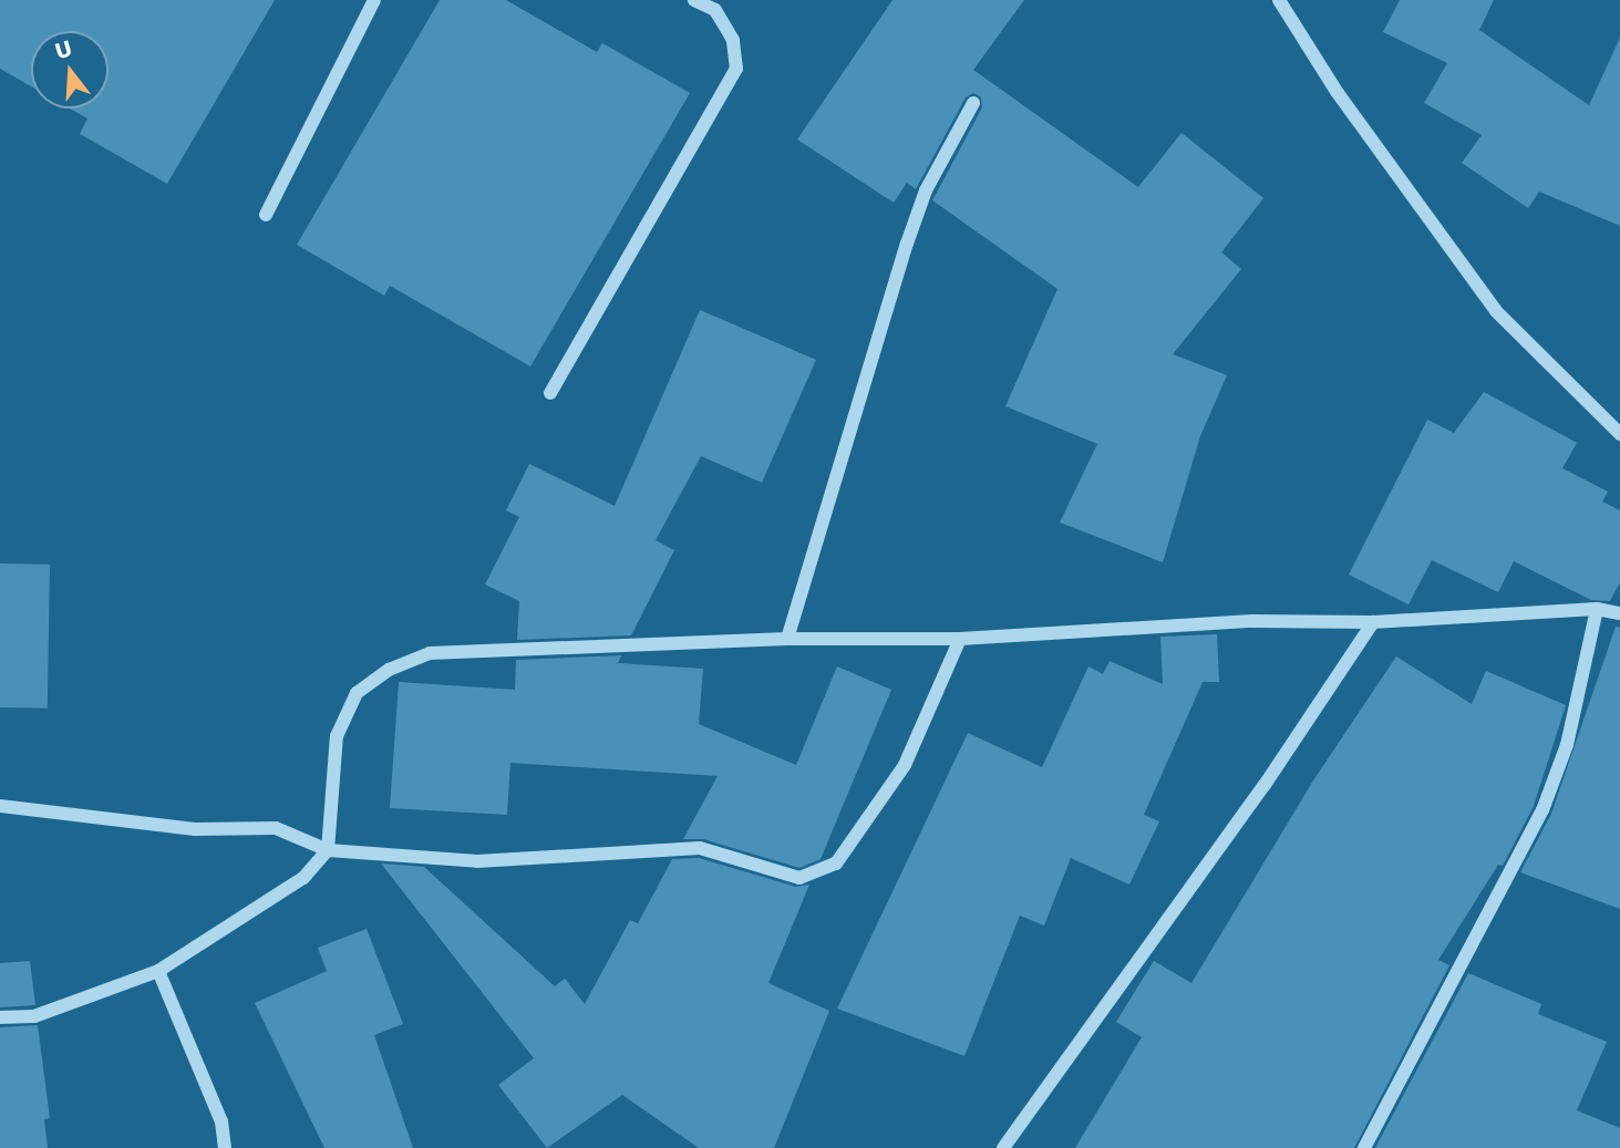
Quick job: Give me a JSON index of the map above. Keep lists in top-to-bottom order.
{
  "north": "top"
}
